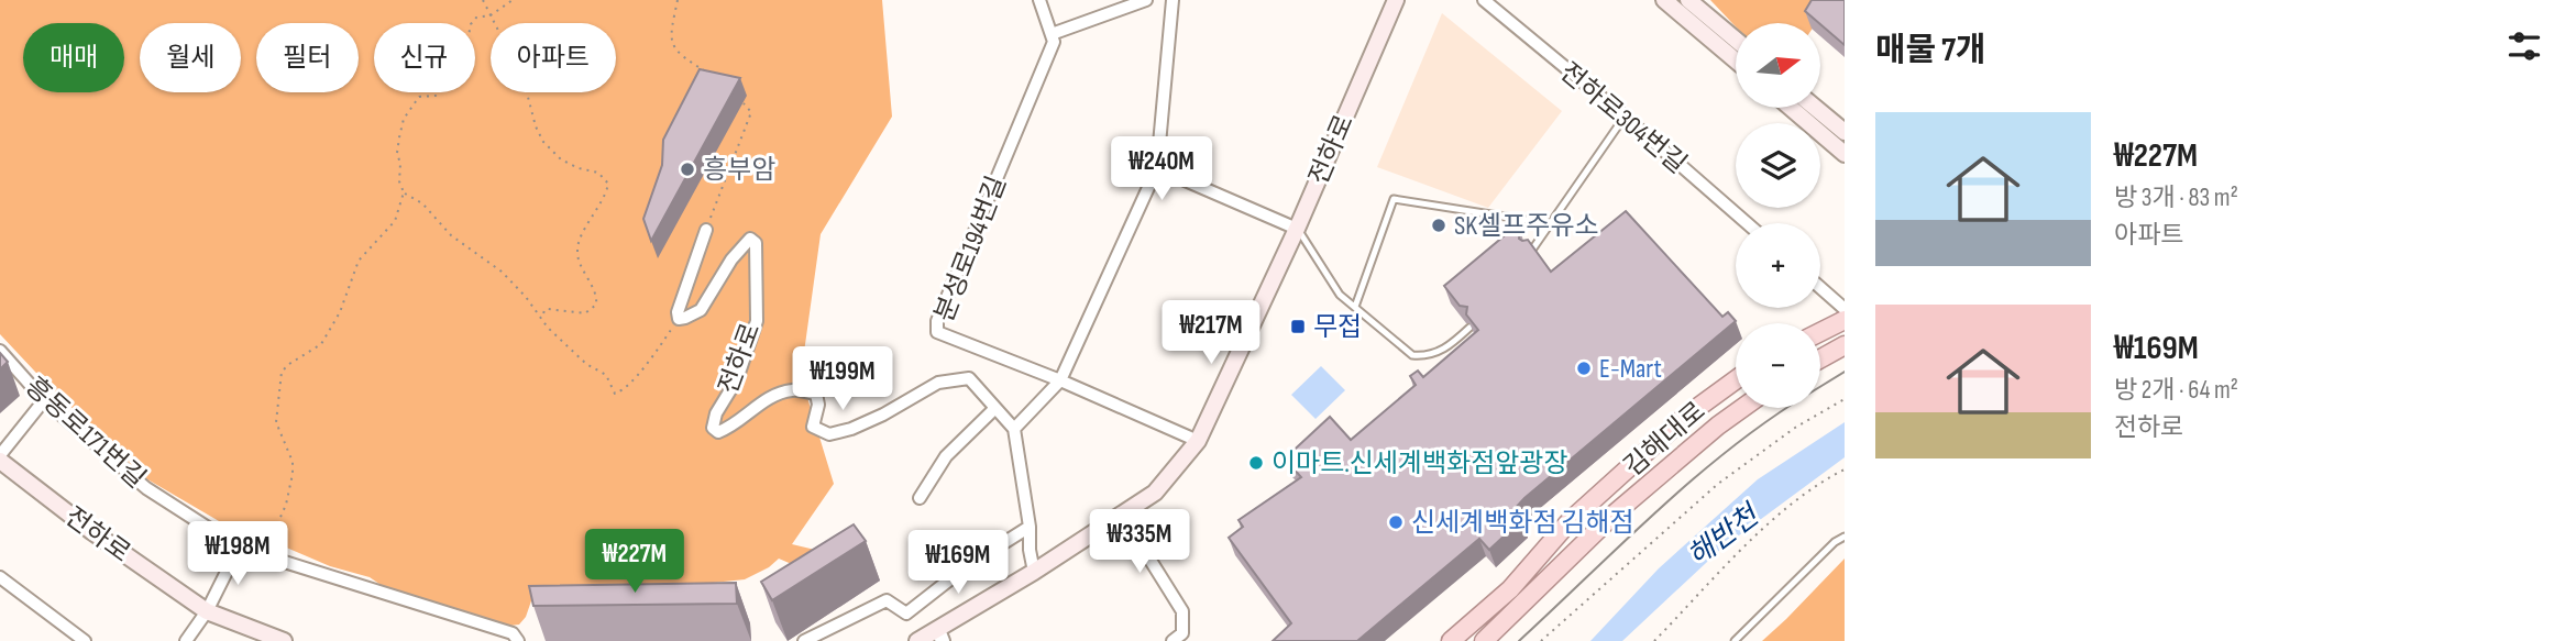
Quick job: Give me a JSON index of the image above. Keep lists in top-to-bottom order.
{
  "streets": {
    "main road": ["전하로", "김해대로"],
    "street": ["전하로304번길", "분성로194번길", "흥동로171번길"]
  },
  "crossings": [
    ["전하로", "분성로194번길"]
  ],
  "water": ["해반천"],
  "places": {
    "other": [
      "흥부암",
      "SK셀프주유소",
      "E-Mart",
      "이마트.신세계백화점앞광장",
      "신세계백화점 김해점"
    ],
    "transit": ["무접"]
  },
  "north": "right",
  "page": {
    "heading": "매물 7개",
    "map_buttons": ["+", "−"],
    "chip": [
      "매매",
      "월세",
      "필터",
      "신규",
      "아파트"
    ],
    "list": [
      {
        "name": "₩227M",
        "note": "방 3개 · 83 m² · 아파트"
      },
      {
        "name": "₩169M",
        "note": "방 2개 · 64 m² · 전하로"
      }
    ],
    "price": [
      "₩240M",
      "₩217M",
      "₩199M",
      "₩335M",
      "₩198M",
      "₩227M",
      "₩169M"
    ]
  }
}
